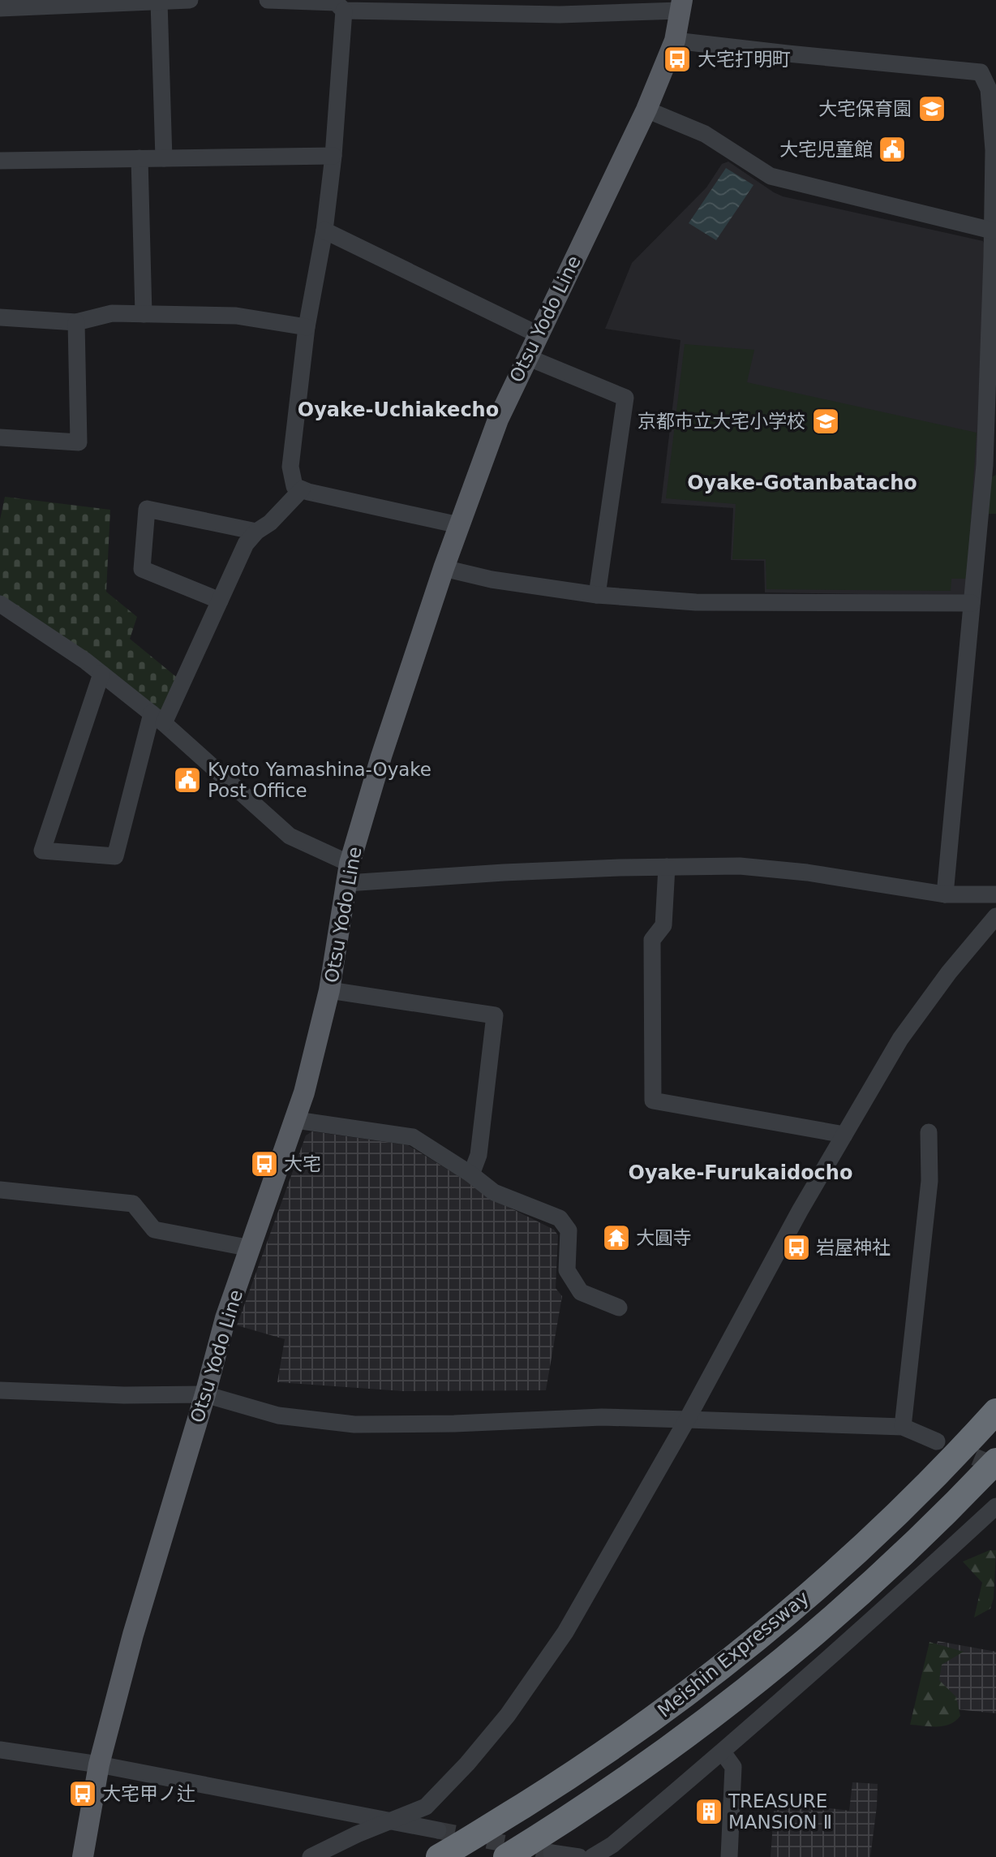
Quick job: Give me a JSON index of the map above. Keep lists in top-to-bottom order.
{
  "streets": {
    "highway": ["Meishin Expressway"],
    "main road": ["Otsu Yodo Line"]
  },
  "districts": ["Oyake-Uchiakecho", "Oyake-Gotanbatacho", "Oyake-Furukaidocho"],
  "places": {
    "bus stop": [
      "大宅打明町",
      "大宅",
      "岩屋神社",
      "大宅甲ノ辻"
    ],
    "school or university": ["大宅保育園", "京都市立大宅小学校"],
    "public building": ["大宅児童館", "Kyoto Yamashina-Oyake Post Office"],
    "temple": ["大圓寺"],
    "building": ["TREASURE MANSION Ⅱ"]
  }
}
